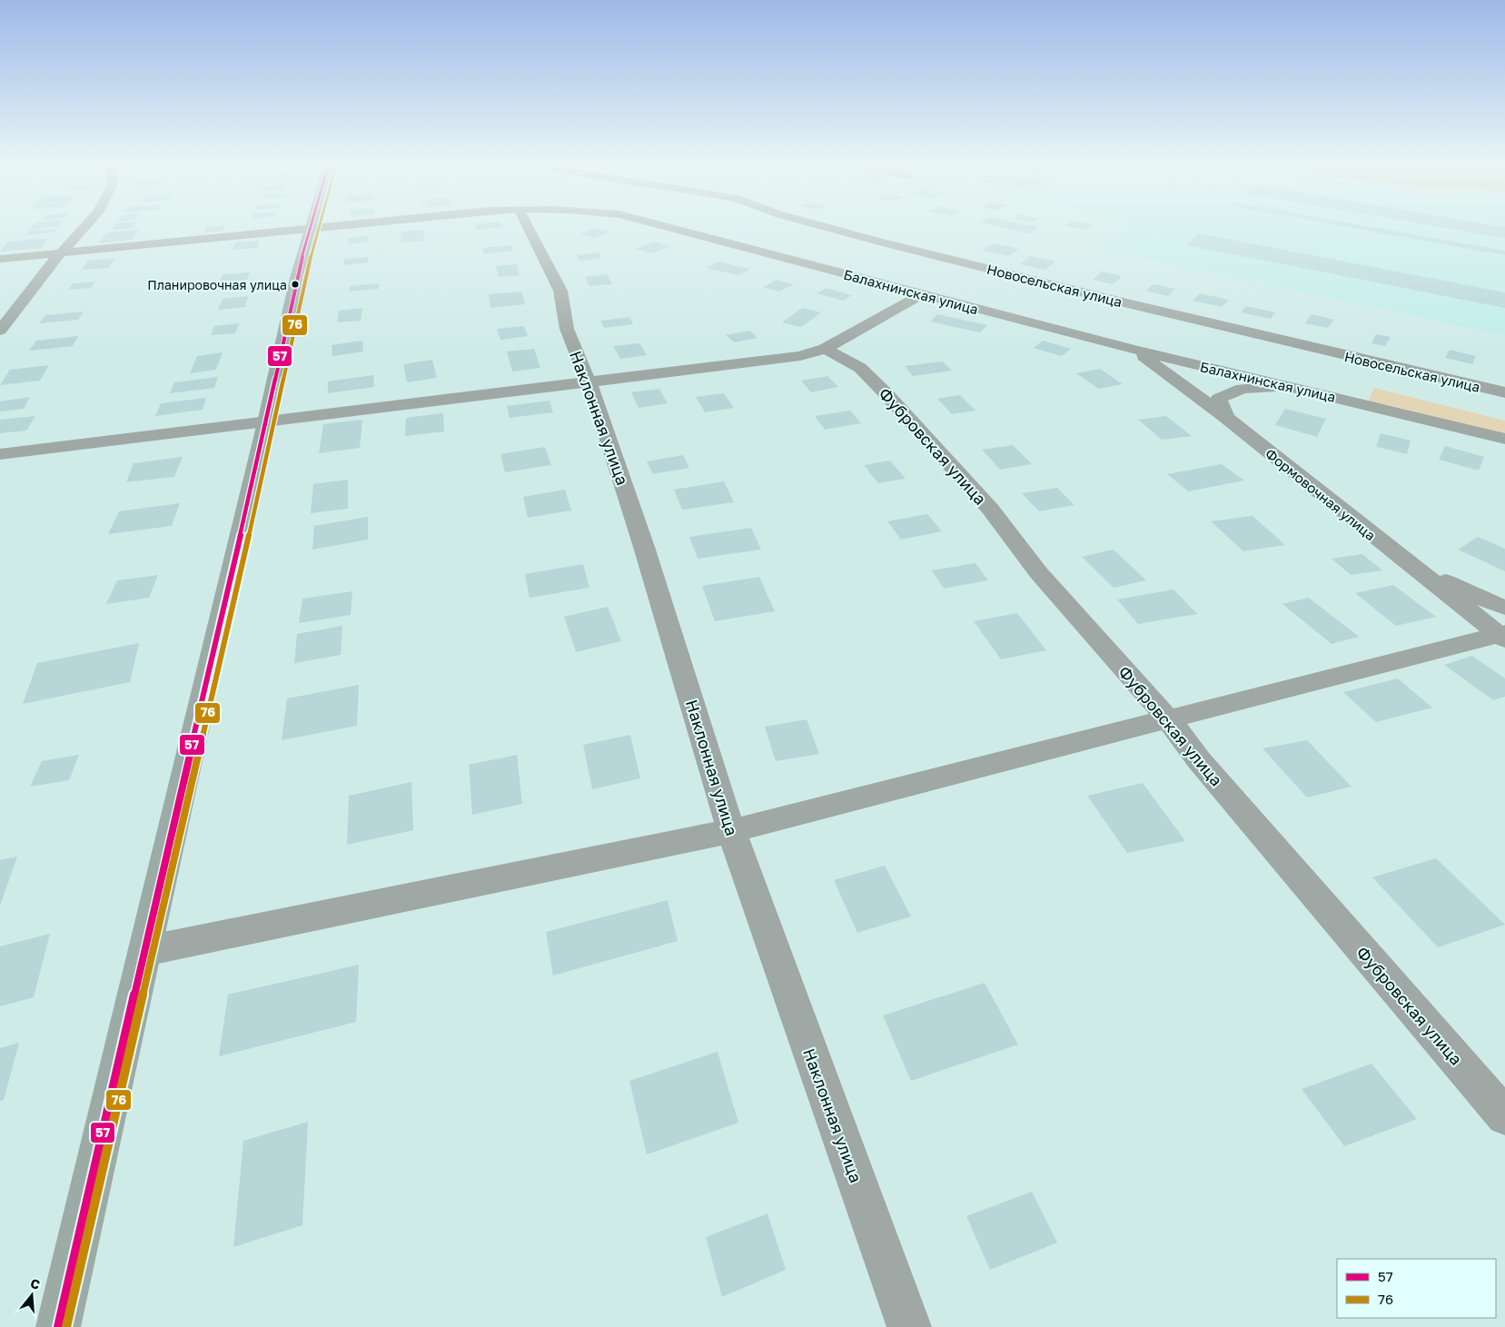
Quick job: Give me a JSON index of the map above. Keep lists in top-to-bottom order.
{
  "streets": {
    "street": [
      "Новосельская улица",
      "Балахнинская улица",
      "Наклонная улица",
      "Фубровская улица",
      "Формовочная улица"
    ]
  },
  "crossings": [
    ["Балахнинская улица", "Формовочная улица"]
  ],
  "places": ["Планировочная улица"],
  "lines": ["transit line 57", "transit line 76"],
  "legend": ["57", "76"],
  "north": "top"
}
